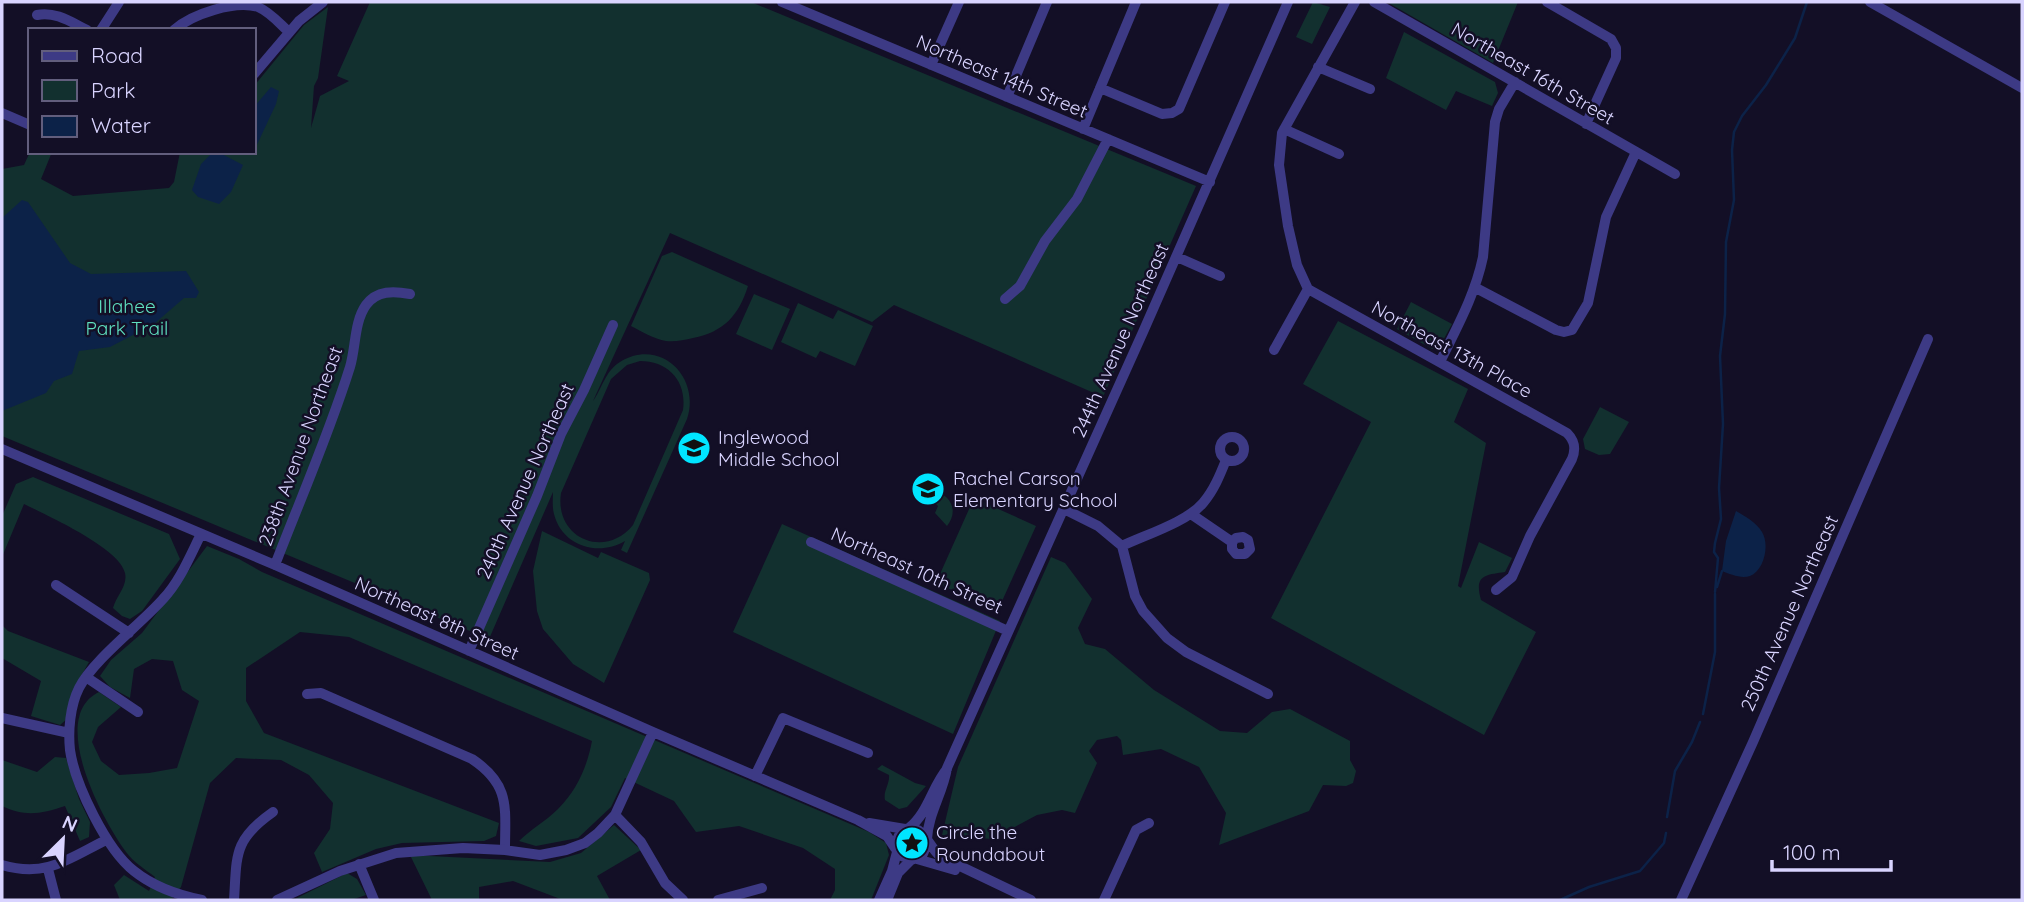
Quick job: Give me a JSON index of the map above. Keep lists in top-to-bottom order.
{
  "streets": {
    "street": [
      "Northeast 16th Street",
      "Northeast 14th Street",
      "244th Avenue Northeast",
      "Northeast 13th Place",
      "238th Avenue Northeast",
      "240th Avenue Northeast",
      "Northeast 10th Street",
      "250th Avenue Northeast",
      "Northeast 8th Street"
    ]
  },
  "crossings": [
    ["Northeast 14th Street", "244th Avenue Northeast"],
    ["244th Avenue Northeast", "Northeast 10th Street"],
    ["244th Avenue Northeast", "Northeast 8th Street"],
    ["238th Avenue Northeast", "Northeast 8th Street"],
    ["240th Avenue Northeast", "Northeast 8th Street"]
  ],
  "parks": ["Illahee Park Trail"],
  "places": {
    "school or university": ["Inglewood Middle School", "Rachel Carson Elementary School"],
    "place": ["Circle the Roundabout"]
  },
  "legend": ["Road", "Park", "Water"],
  "scale_bar": "100 m",
  "north": "top right"
}
